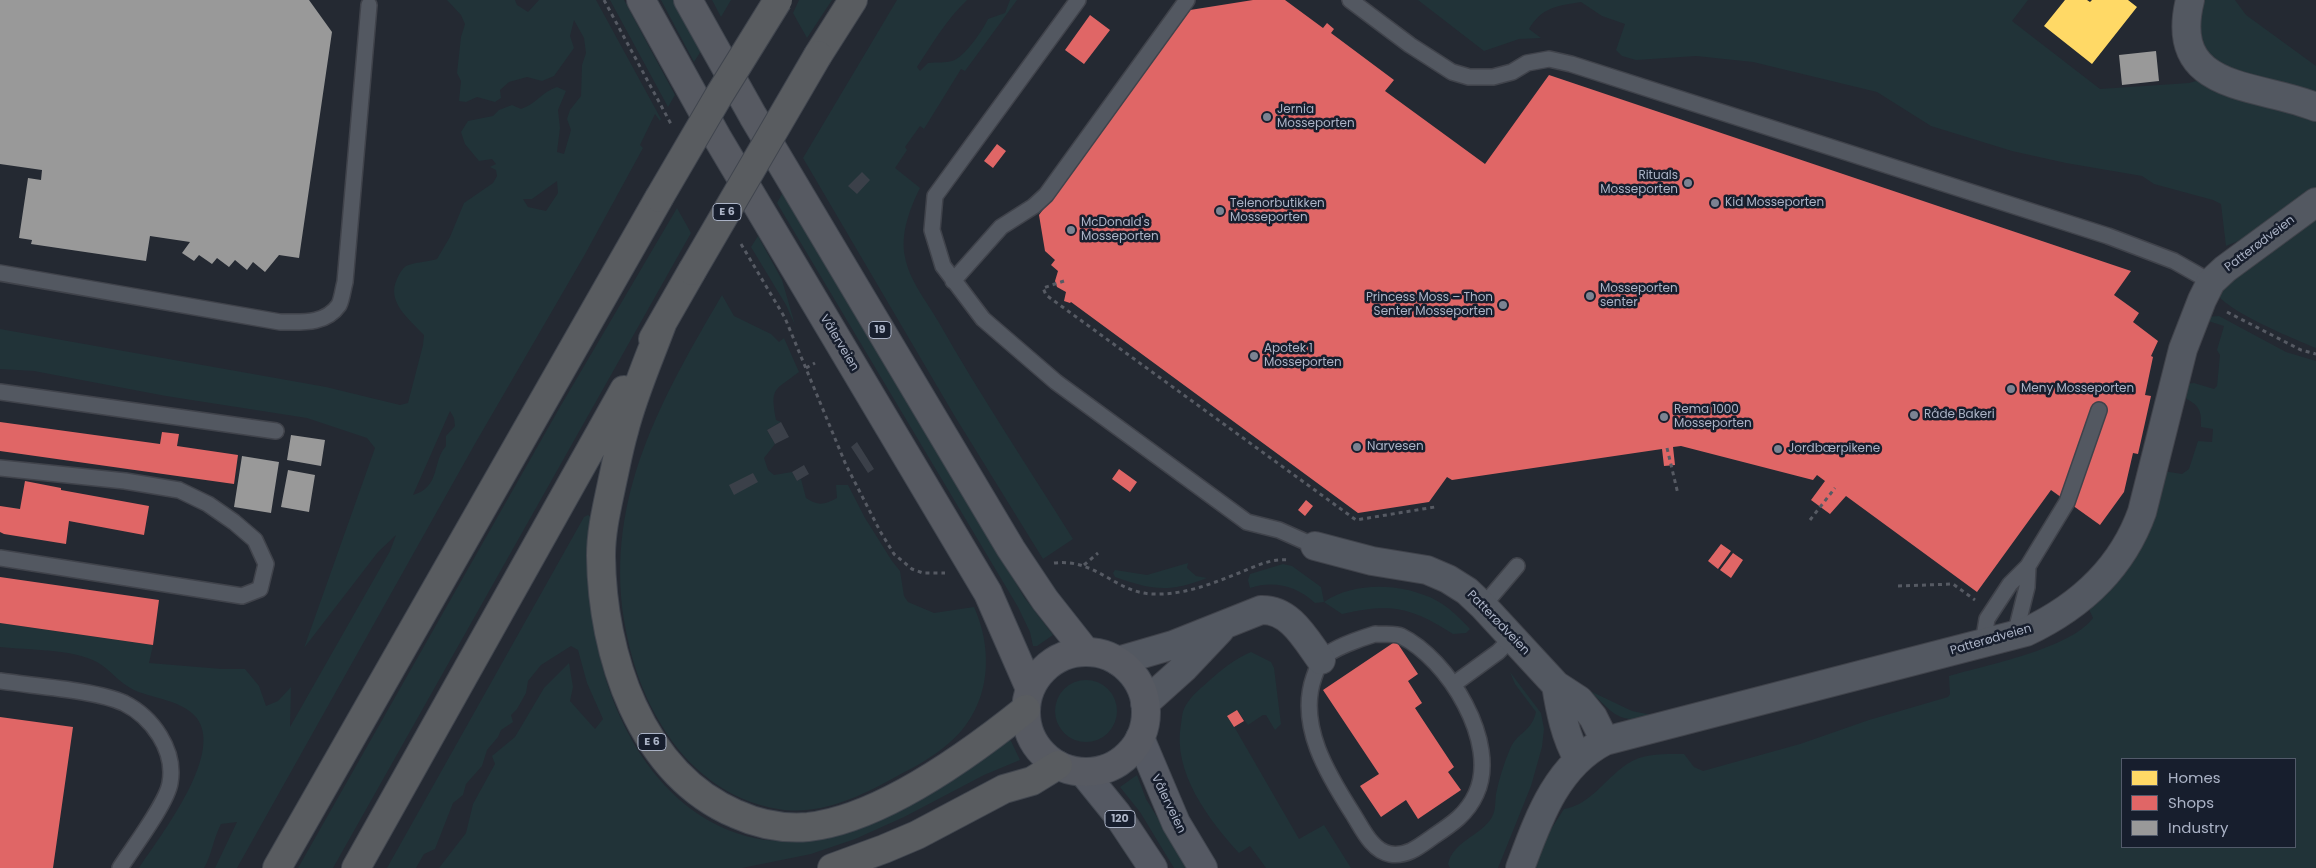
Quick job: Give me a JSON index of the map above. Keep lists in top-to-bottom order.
{
  "streets": {
    "highway": ["E 6", "19", "Vålerveien"],
    "main road": ["120"],
    "street": ["Patterødveien"]
  },
  "crossings": [
    ["E 6", "19"],
    ["E 6", "Vålerveien"],
    ["E 6", "120"],
    ["19", "Vålerveien"],
    ["19", "120"],
    ["Vålerveien", "120"]
  ],
  "places": [
    "Jernia Mosseporten",
    "Rituals Mosseporten",
    "Kid Mosseporten",
    "Telenorbutikken Mosseporten",
    "McDonald's Mosseporten",
    "Mosseporten senter",
    "Princess Moss – Thon Senter Mosseporten",
    "Apotek 1 Mosseporten",
    "Meny Mosseporten",
    "Råde Bakeri",
    "Rema 1000 Mosseporten",
    "Narvesen",
    "Jordbærpikene"
  ],
  "legend": ["Homes", "Shops", "Industry"]
}
